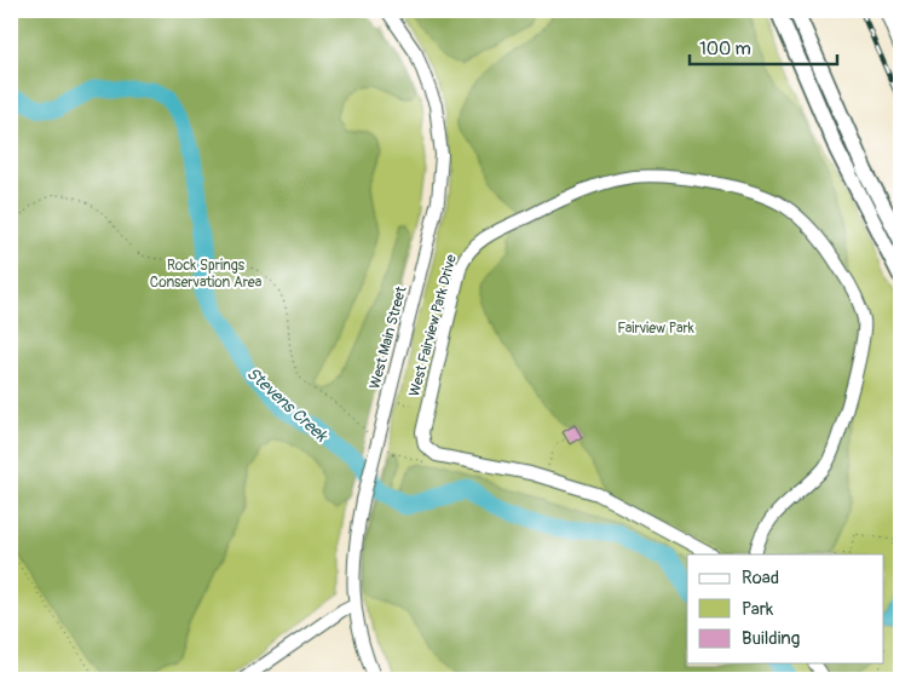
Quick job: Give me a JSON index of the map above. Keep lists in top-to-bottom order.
{
  "streets": {
    "street": ["West Fairview Park Drive", "West Main Street"]
  },
  "water": ["Stevens Creek"],
  "parks": ["Rock Springs Conservation Area", "Fairview Park"],
  "legend": ["Road", "Park", "Building"],
  "scale_bar": "100 m"
}
